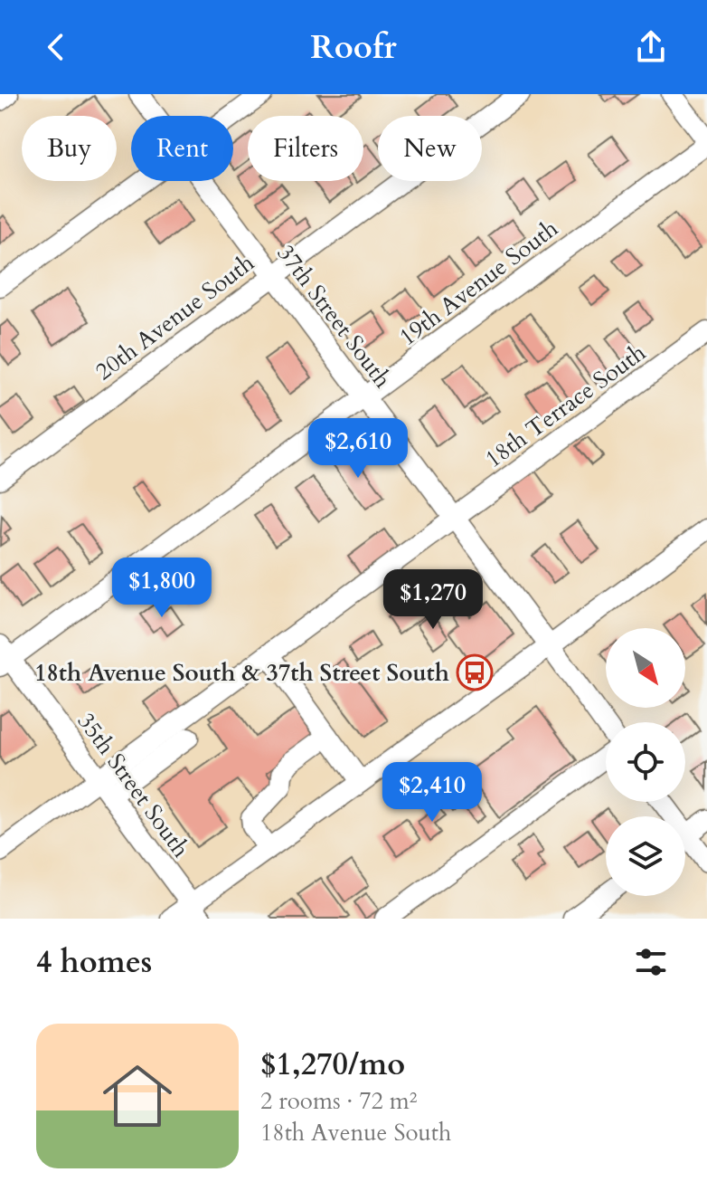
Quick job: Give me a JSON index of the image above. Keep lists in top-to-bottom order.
{
  "streets": {
    "street": [
      "19th Avenue South",
      "37th Street South",
      "20th Avenue South",
      "18th Terrace South",
      "35th Street South"
    ]
  },
  "crossings": [
    ["19th Avenue South", "37th Street South"],
    ["19th Avenue South", "35th Street South"],
    ["37th Street South", "20th Avenue South"],
    ["37th Street South", "18th Terrace South"],
    ["18th Terrace South", "35th Street South"]
  ],
  "places": {
    "bus stop": ["18th Avenue South & 37th Street South"]
  },
  "north": "bottom right",
  "page": {
    "header": "Roofr",
    "chip": [
      "Buy",
      "Rent",
      "Filters",
      "New"
    ],
    "price": [
      "$2,610",
      "$1,800",
      "$1,270",
      "$2,410"
    ],
    "heading": "4 homes",
    "list": [
      {
        "name": "$1,270/mo",
        "note": "2 rooms · 72 m² · 18th Avenue South"
      }
    ]
  }
}
